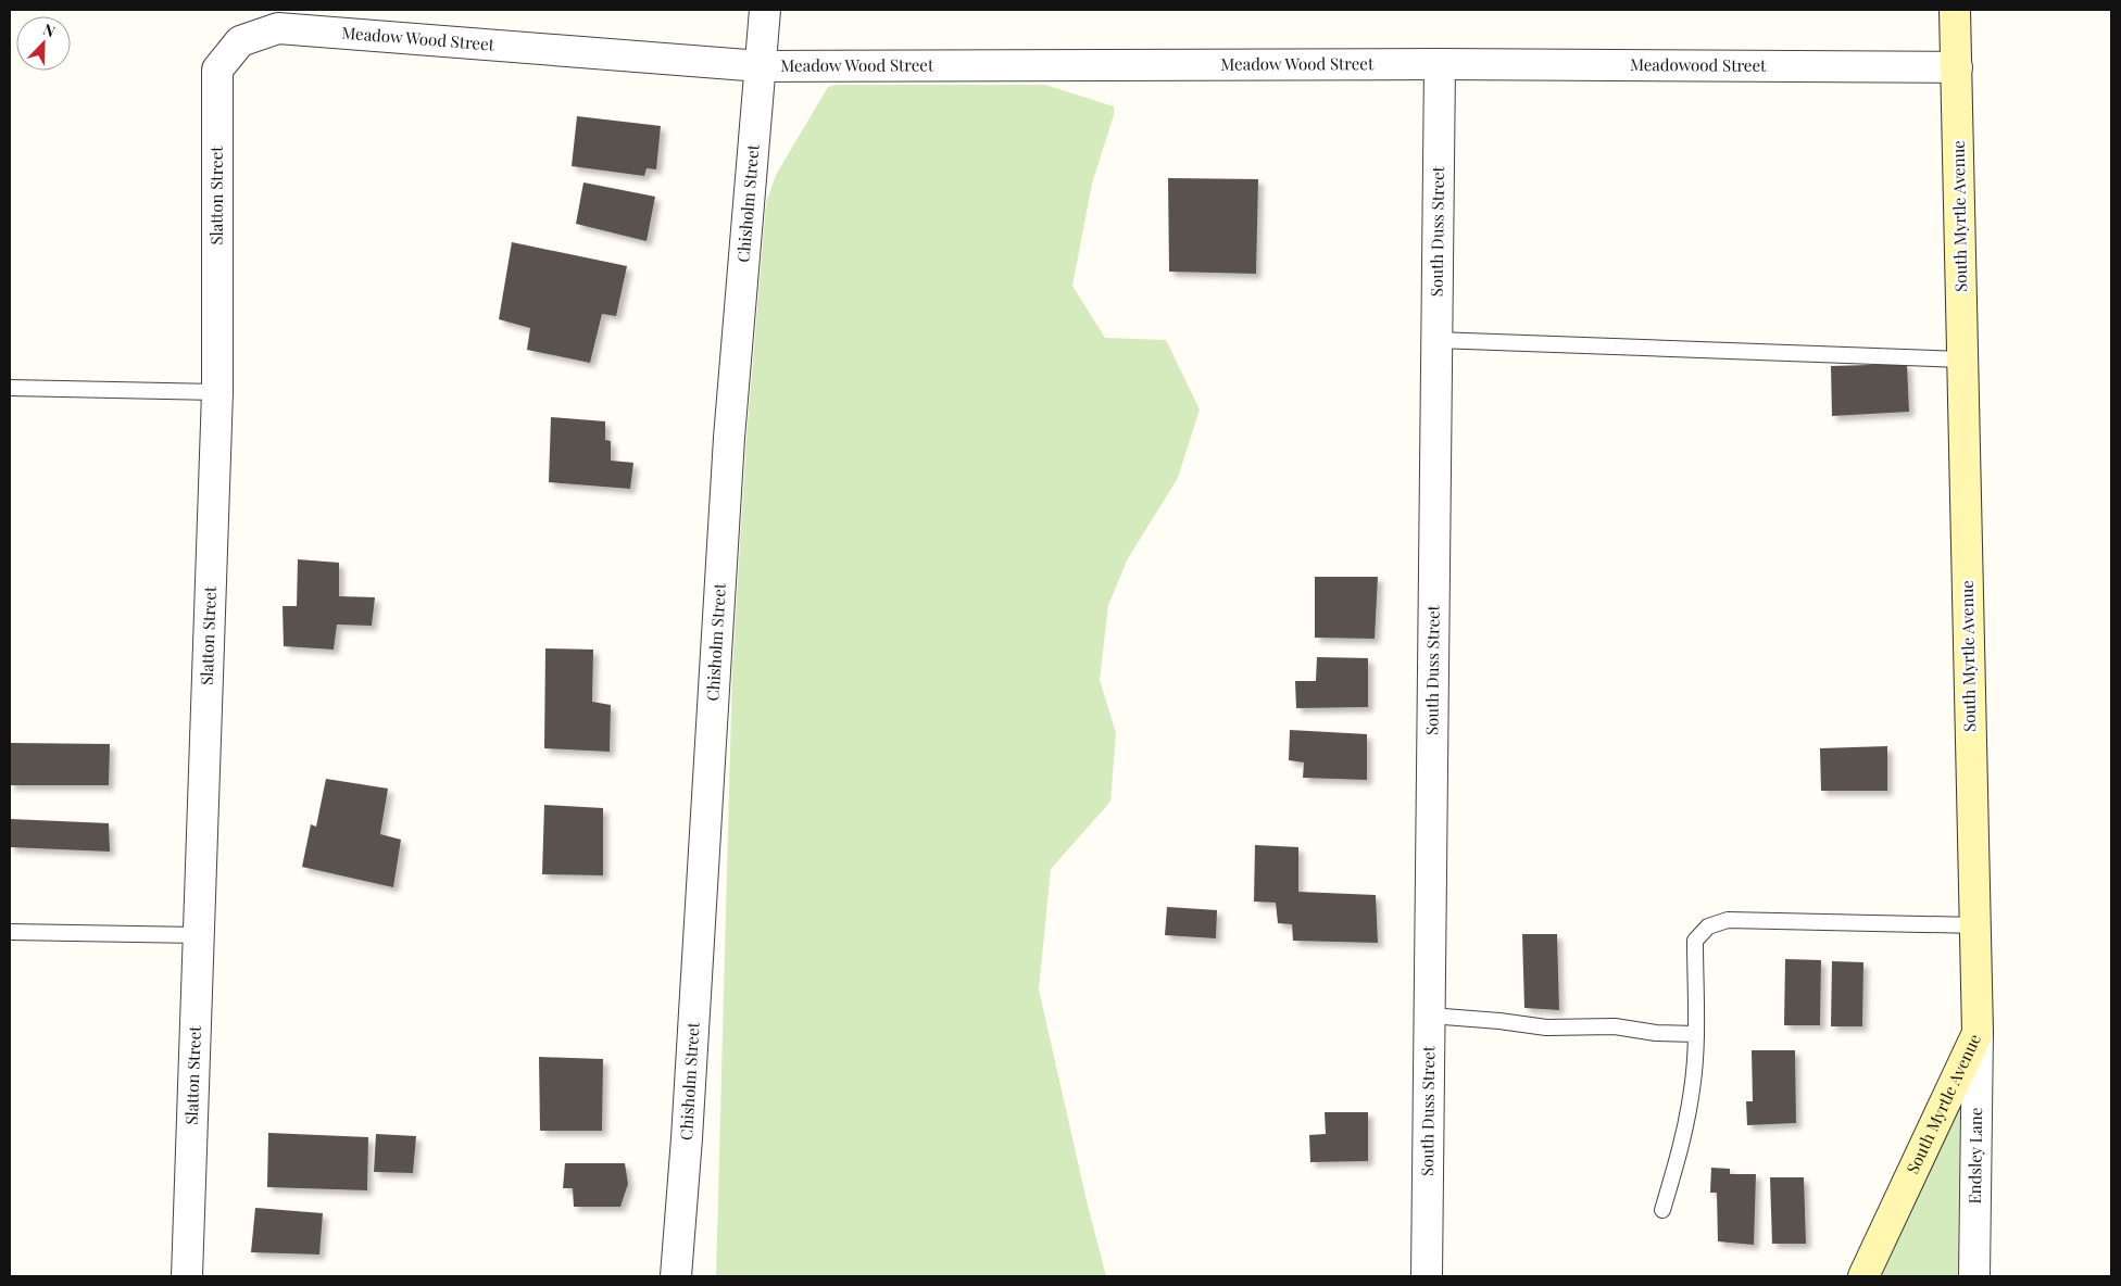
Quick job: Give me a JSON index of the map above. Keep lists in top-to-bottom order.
{
  "streets": {
    "street": [
      "Meadow Wood Street",
      "Meadowood Street",
      "Slatton Street",
      "Chisholm Street",
      "South Myrtle Avenue",
      "South Duss Street",
      "Endsley Lane"
    ]
  },
  "crossings": [
    ["Meadow Wood Street", "Meadowood Street"],
    ["Meadow Wood Street", "Slatton Street"],
    ["Meadow Wood Street", "Chisholm Street"],
    ["Meadow Wood Street", "South Duss Street"],
    ["Meadowood Street", "South Myrtle Avenue"],
    ["Meadowood Street", "South Duss Street"],
    ["South Myrtle Avenue", "Endsley Lane"]
  ],
  "north": "top right"
}
